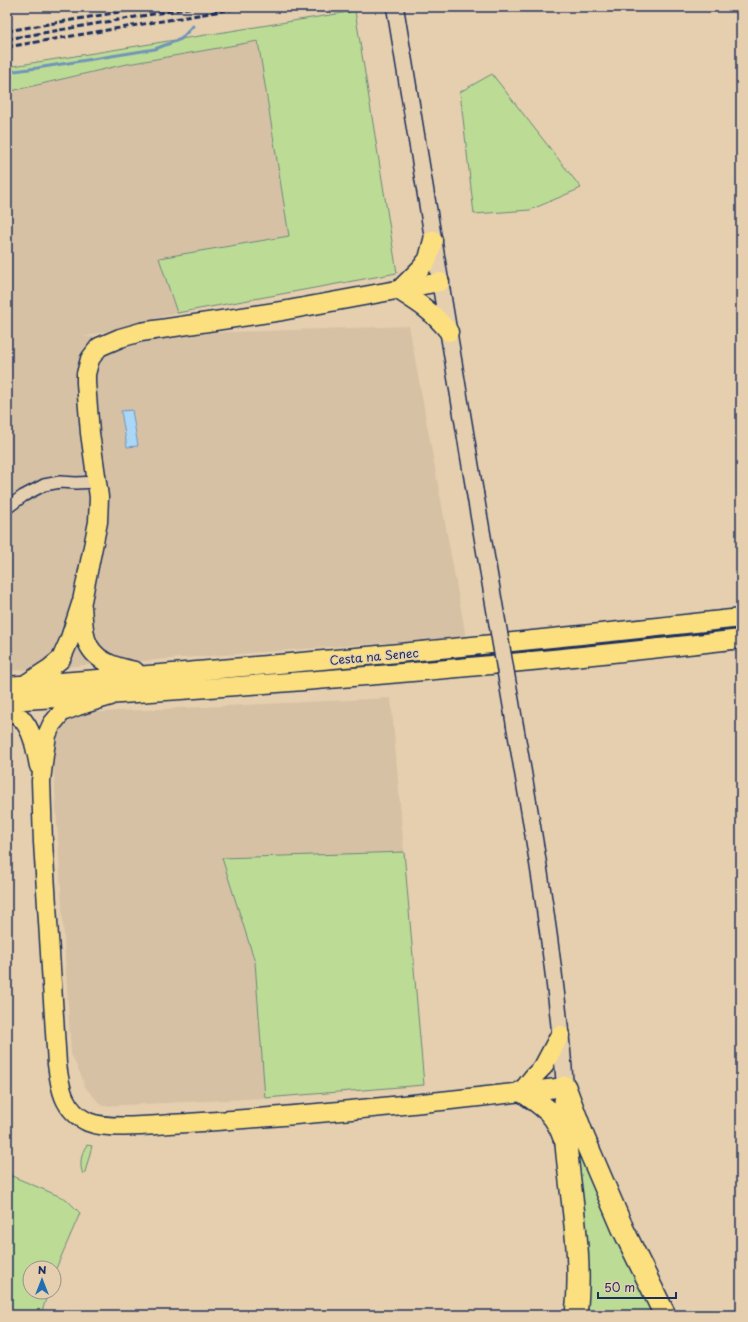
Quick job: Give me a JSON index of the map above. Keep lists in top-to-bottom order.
{
  "streets": {
    "main road": ["Cesta na Senec"]
  },
  "scale_bar": "50 m",
  "north": "top"
}
